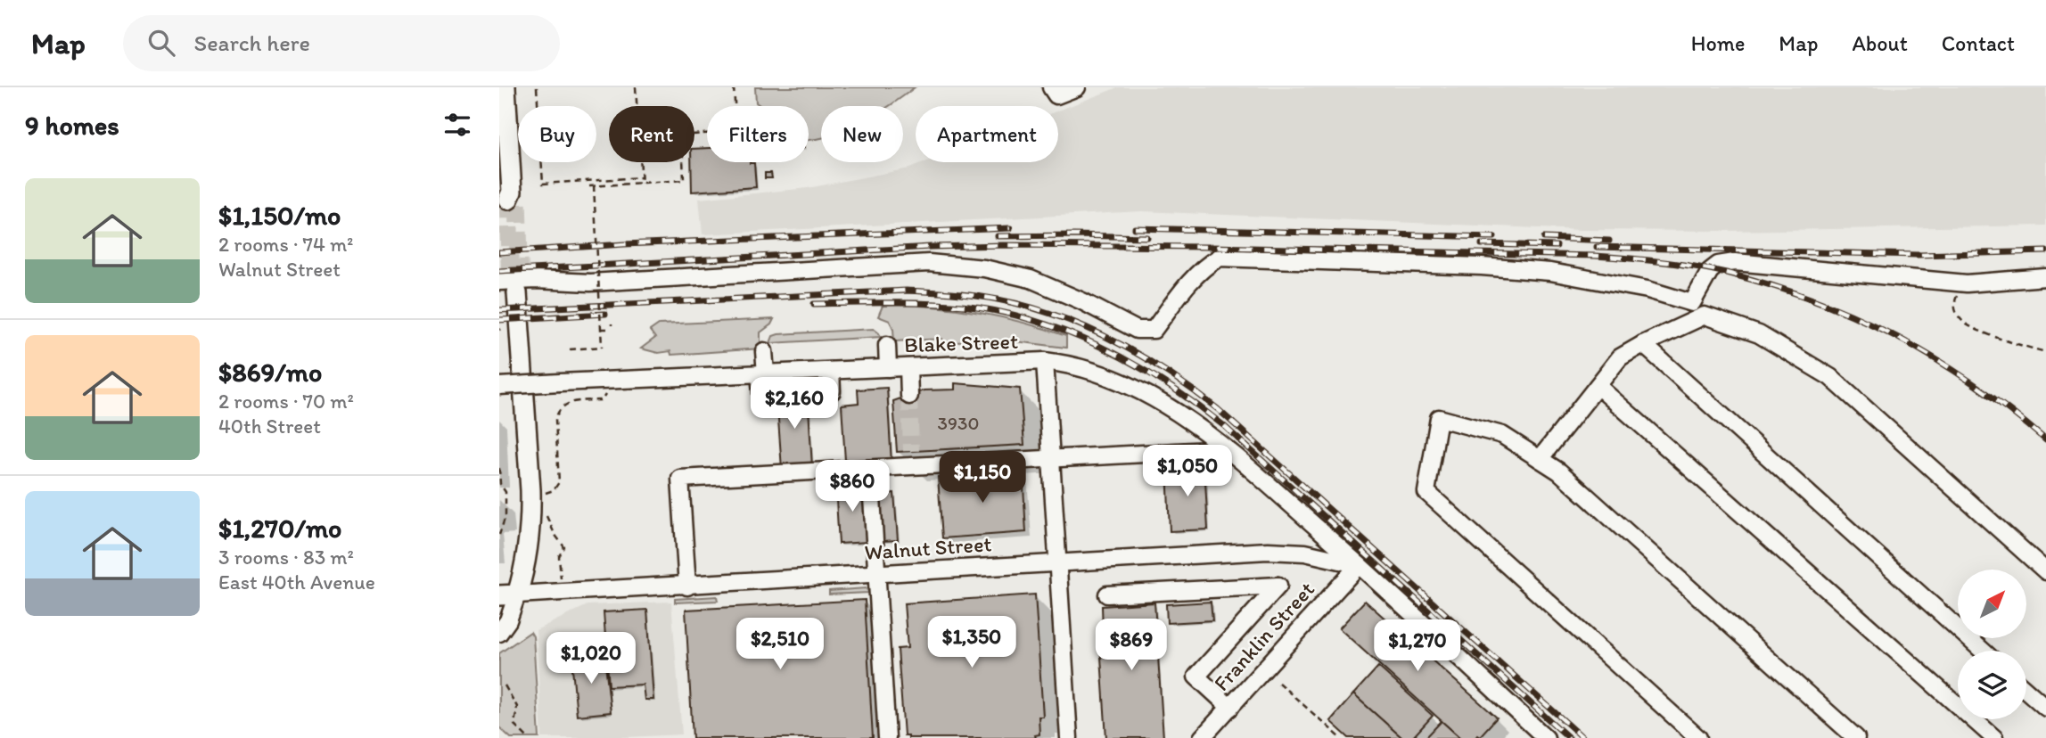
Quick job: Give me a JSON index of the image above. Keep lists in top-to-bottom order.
{
  "streets": {
    "street": ["Blake Street", "Walnut Street", "Franklin Street"]
  },
  "crossings": [
    ["Blake Street", "Walnut Street"],
    ["Blake Street", "Franklin Street"],
    ["Walnut Street", "Franklin Street"]
  ],
  "house_numbers": ["3930"],
  "north": "top right",
  "page": {
    "header": "Map",
    "search": "Search here",
    "nav": [
      "Home",
      "Map",
      "About",
      "Contact"
    ],
    "heading": "9 homes",
    "chip": [
      "Buy",
      "Rent",
      "Filters",
      "New",
      "Apartment"
    ],
    "list": [
      {
        "name": "$1,150/mo",
        "note": "2 rooms · 74 m² · Walnut Street"
      },
      {
        "name": "$869/mo",
        "note": "2 rooms · 70 m² · 40th Street"
      },
      {
        "name": "$1,270/mo",
        "note": "3 rooms · 83 m² · East 40th Avenue"
      }
    ],
    "price": [
      "$2,160",
      "$1,050",
      "$1,150",
      "$860",
      "$1,350",
      "$2,510",
      "$869",
      "$1,270",
      "$1,020"
    ]
  }
}
